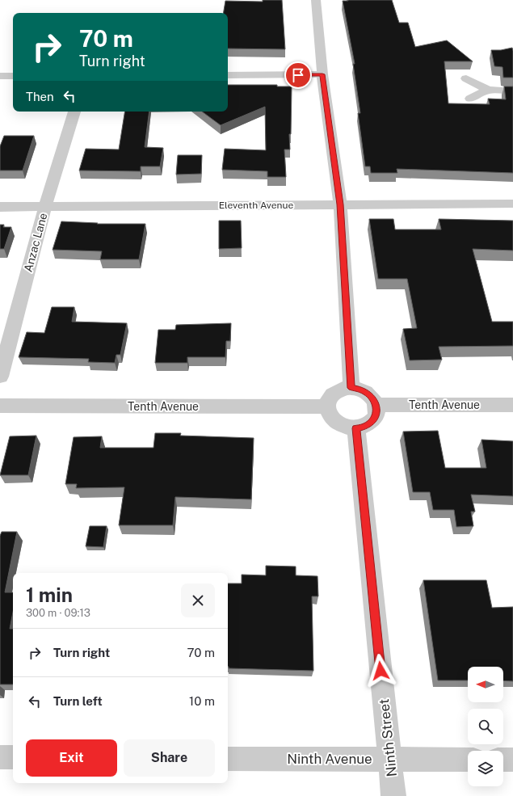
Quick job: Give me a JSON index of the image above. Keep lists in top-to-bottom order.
{
  "streets": {
    "street": [
      "Eleventh Avenue",
      "Anzac Lane",
      "Tenth Avenue",
      "Ninth Street",
      "Ninth Avenue"
    ]
  },
  "crossings": [
    ["Eleventh Avenue", "Anzac Lane"],
    ["Tenth Avenue", "Ninth Street"],
    ["Ninth Street", "Ninth Avenue"]
  ],
  "north": "left",
  "page": {
    "turn": ["70 m", "Turn right"],
    "then": "Then",
    "heading": ["1 min", "300 m · 09:13"],
    "list": [
      {
        "name": "Turn right",
        "value": "70 m"
      },
      {
        "name": "Turn left",
        "value": "10 m"
      }
    ],
    "buttons": ["Exit", "Share"]
  }
}
